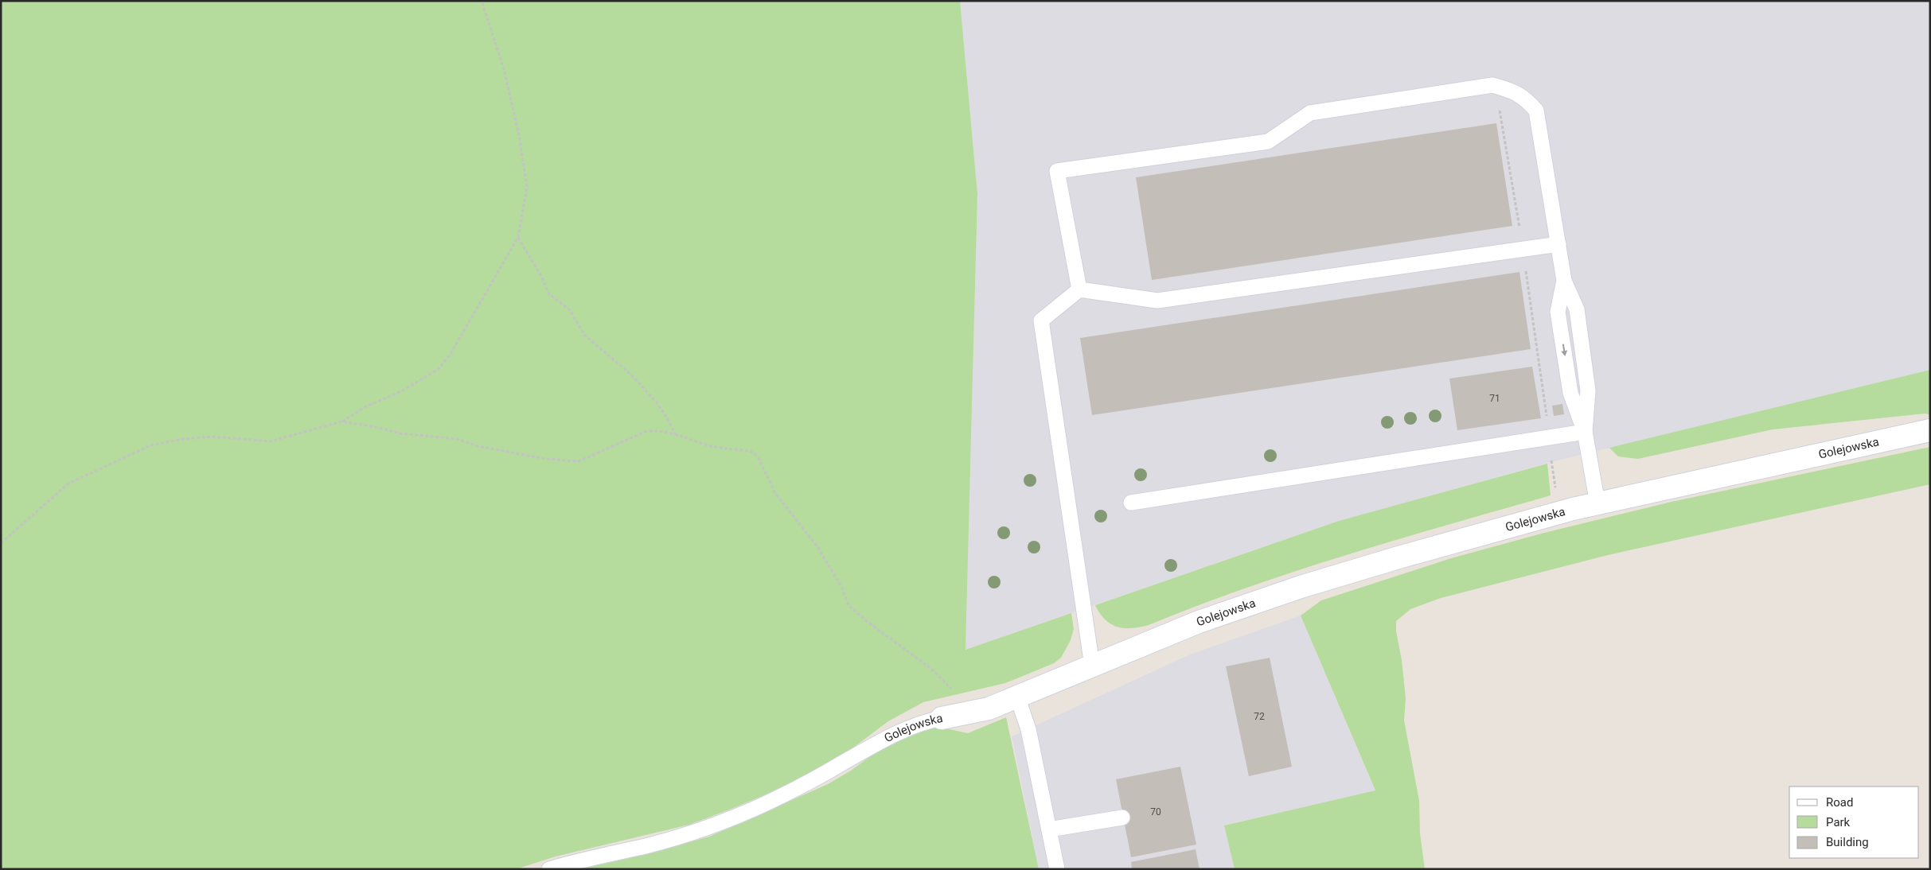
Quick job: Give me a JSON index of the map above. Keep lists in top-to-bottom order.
{
  "streets": {
    "street": ["Golejowska"]
  },
  "house_numbers": ["71", "72", "70"],
  "legend": ["Road", "Park", "Building"]
}
